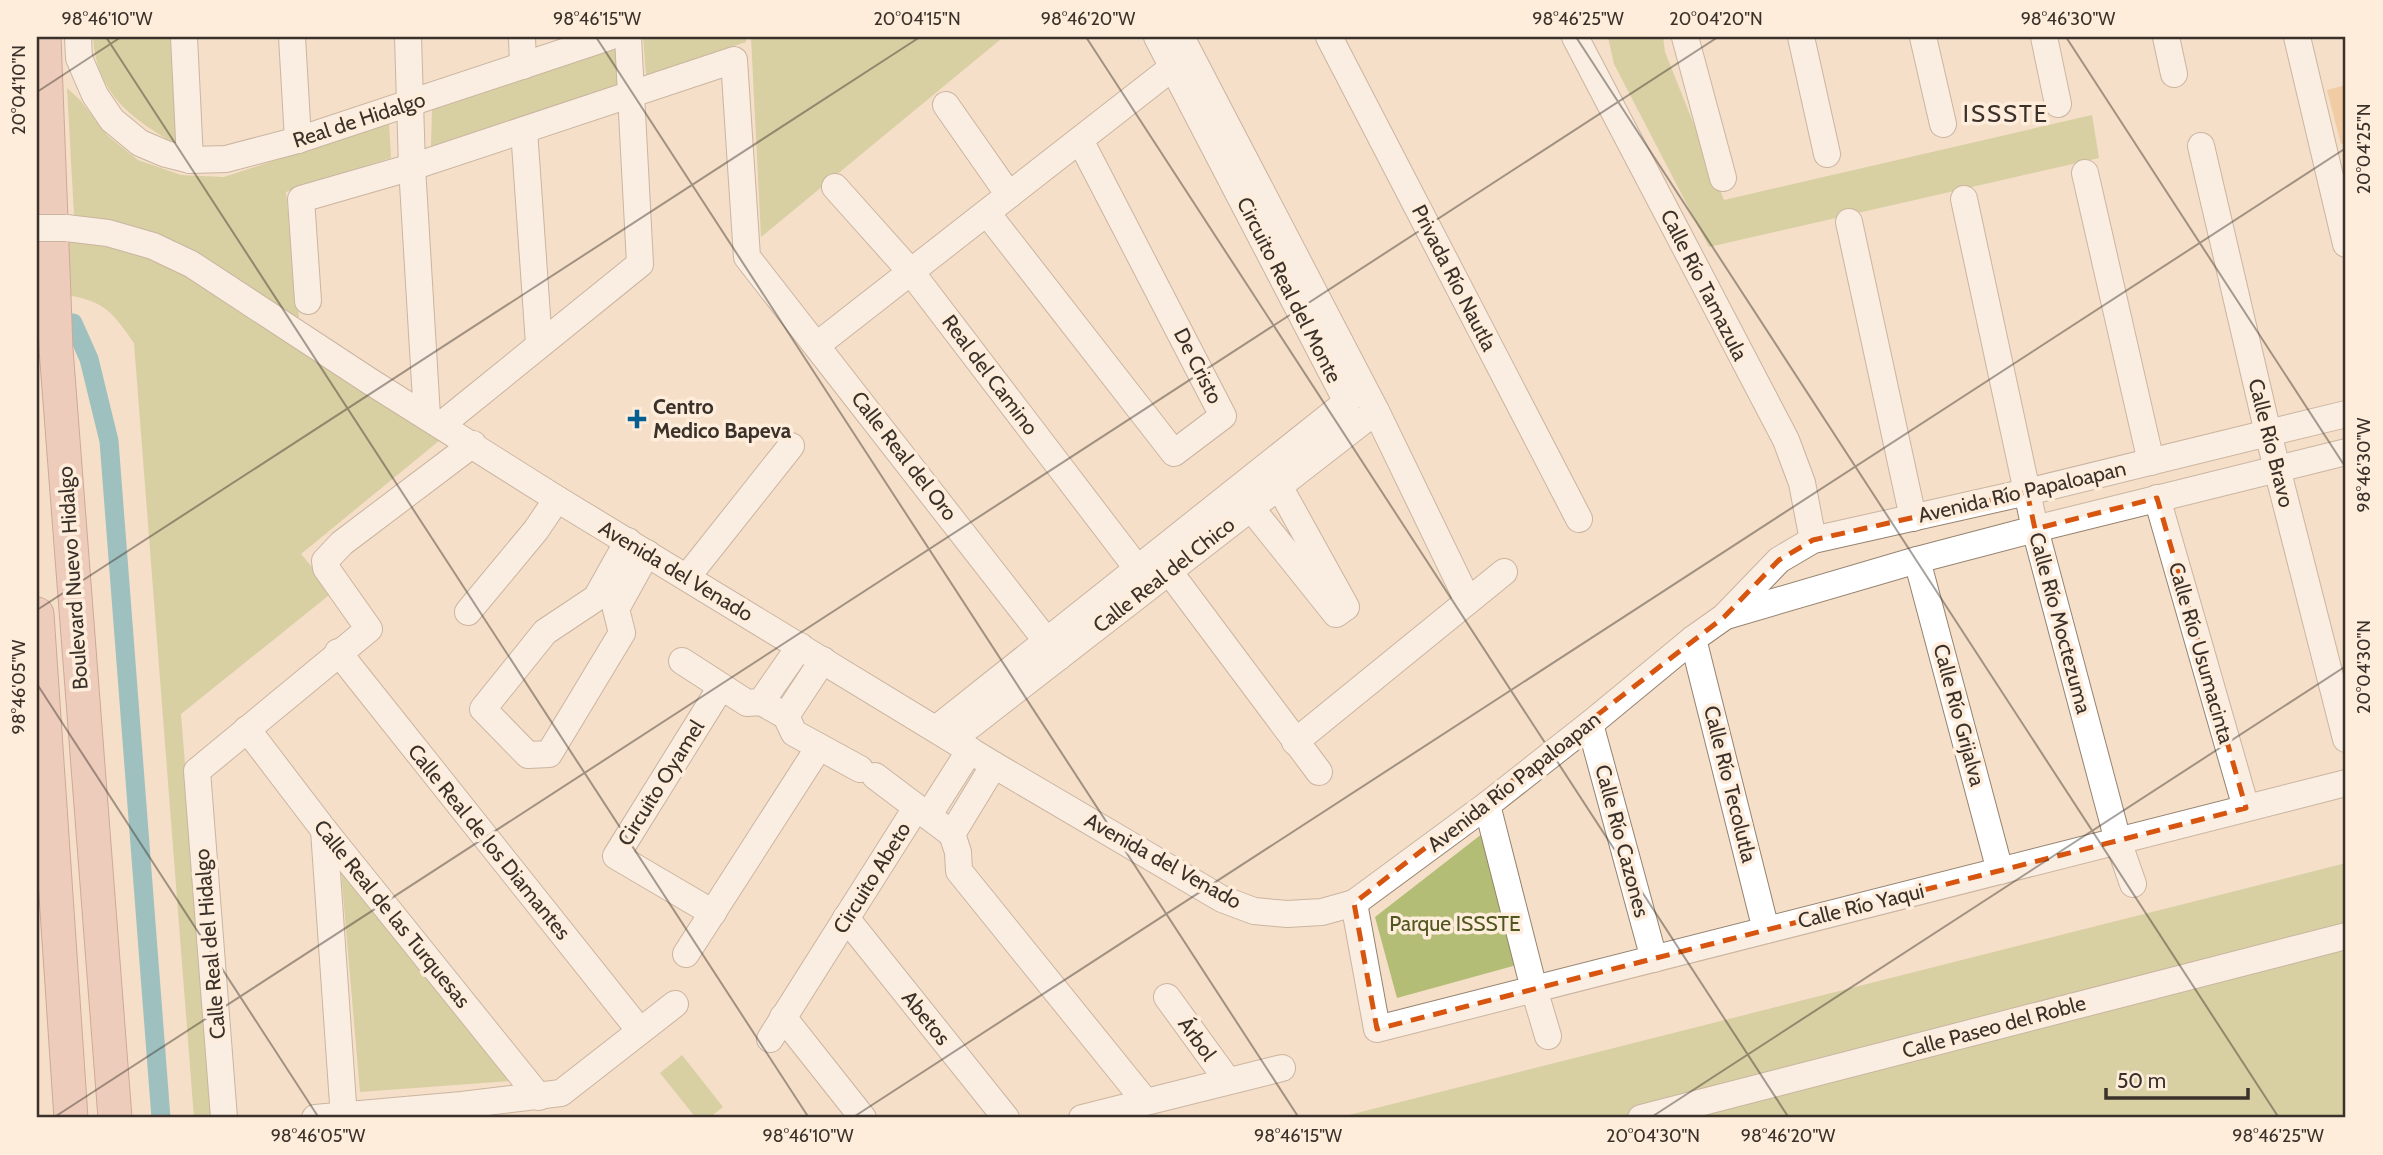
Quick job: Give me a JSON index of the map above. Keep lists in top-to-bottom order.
{
  "streets": {
    "main road": ["Boulevard Nuevo Hidalgo"],
    "street": [
      "Real de Hidalgo",
      "Privada Río Nautla",
      "Calle Río Tamazula",
      "Circuito Real del Monte",
      "De Cristo",
      "Real del Camino",
      "Calle Río Bravo",
      "Calle Real del Oro",
      "Avenida Río Papaloapan",
      "Avenida del Venado",
      "Calle Real del Chico",
      "Calle Río Moctezuma",
      "Calle Río Usumacinta",
      "Calle Río Grijalva",
      "Circuito Oyamel",
      "Calle Río Tecolutla",
      "Calle Río Cazones",
      "Calle Real de los Diamantes",
      "Circuito Abeto",
      "Calle Río Yaqui",
      "Calle Real de las Turquesas",
      "Calle Real del Hidalgo",
      "Abetos",
      "Calle Paseo del Roble",
      "Árbol"
    ]
  },
  "crossings": [
    ["Calle Río Tamazula", "Avenida Río Papaloapan"],
    ["Circuito Real del Monte", "Real del Camino"],
    ["Circuito Real del Monte", "Calle Real del Chico"],
    ["Real del Camino", "Calle Real del Chico"],
    ["Calle Río Bravo", "Avenida Río Papaloapan"],
    ["Calle Real del Oro", "Calle Real del Chico"],
    ["Avenida Río Papaloapan", "Avenida del Venado"],
    ["Avenida Río Papaloapan", "Calle Río Moctezuma"],
    ["Avenida Río Papaloapan", "Calle Río Usumacinta"],
    ["Avenida Río Papaloapan", "Calle Río Grijalva"],
    ["Avenida Río Papaloapan", "Calle Río Tecolutla"],
    ["Avenida Río Papaloapan", "Calle Río Cazones"],
    ["Avenida Río Papaloapan", "Calle Río Yaqui"],
    ["Avenida del Venado", "Calle Real del Chico"],
    ["Calle Real del Chico", "Circuito Abeto"],
    ["Calle Río Moctezuma", "Calle Río Yaqui"],
    ["Calle Río Usumacinta", "Calle Río Yaqui"],
    ["Calle Río Grijalva", "Calle Río Yaqui"],
    ["Calle Río Tecolutla", "Calle Río Yaqui"],
    ["Calle Río Cazones", "Calle Río Yaqui"],
    ["Circuito Abeto", "Abetos"],
    ["Calle Real de las Turquesas", "Calle Real del Hidalgo"]
  ],
  "districts": ["ISSSTE"],
  "parks": ["Parque ISSSTE"],
  "places": {
    "health": ["Centro Medico Bapeva"]
  },
  "scale_bar": "50 m",
  "coordinates": [
    "98°46'10\"W",
    "98°46'15\"W",
    "20°04'15\"N",
    "98°46'20\"W",
    "98°46'25\"W",
    "20°04'20\"N",
    "98°46'30\"W",
    "20°04'10\"N",
    "20°04'25\"N",
    "20°04'30\"N",
    "98°46'05\"W"
  ]
}
